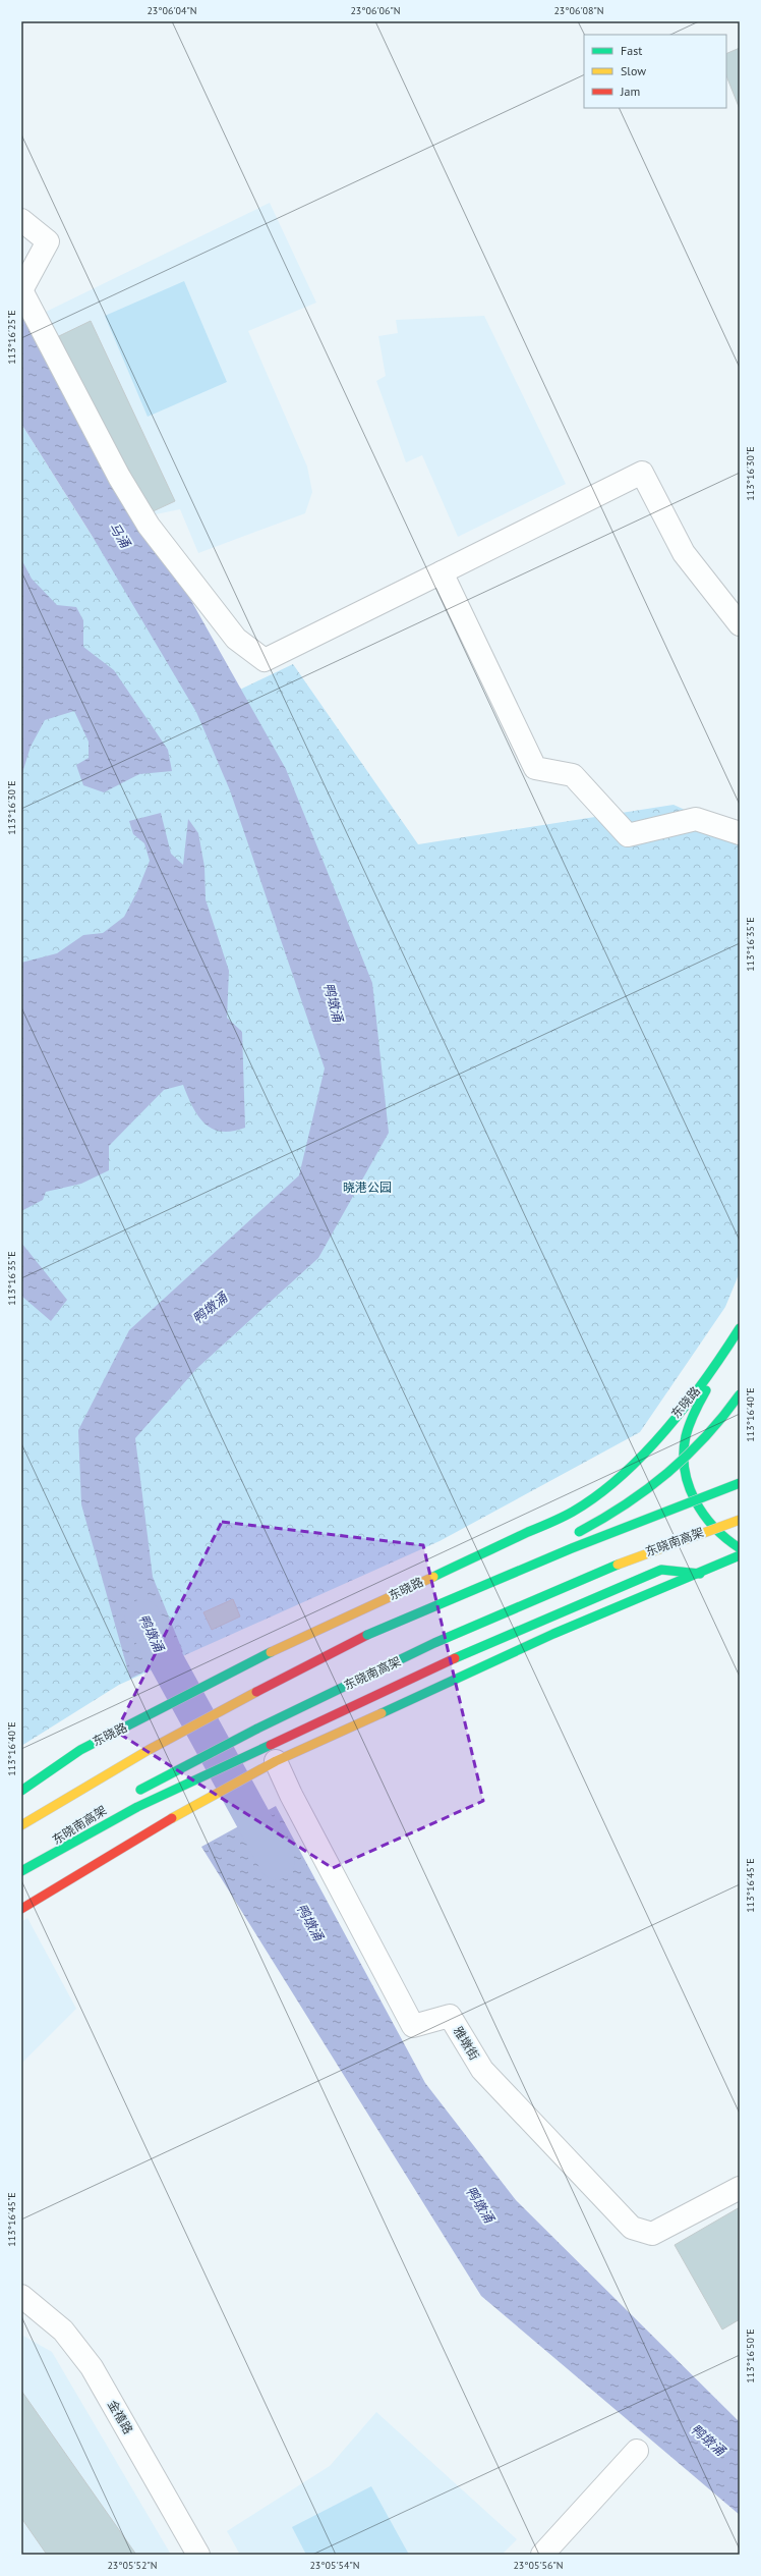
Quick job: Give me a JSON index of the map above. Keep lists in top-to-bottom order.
{
  "streets": {
    "main road": ["东晓路", "东晓南高架"],
    "street": ["雅墩街", "金禧路"]
  },
  "water": ["马涌", "鸭墩涌"],
  "parks": ["晓港公园"],
  "legend": ["Fast", "Slow", "Jam"],
  "coordinates": [
    "23°06'04\"N",
    "23°06'06\"N",
    "23°06'08\"N",
    "113°16'25\"E",
    "113°16'30\"E",
    "113°16'35\"E",
    "113°16'40\"E",
    "113°16'45\"E",
    "113°16'50\"E",
    "23°05'52\"N",
    "23°05'54\"N",
    "23°05'56\"N"
  ]
}
